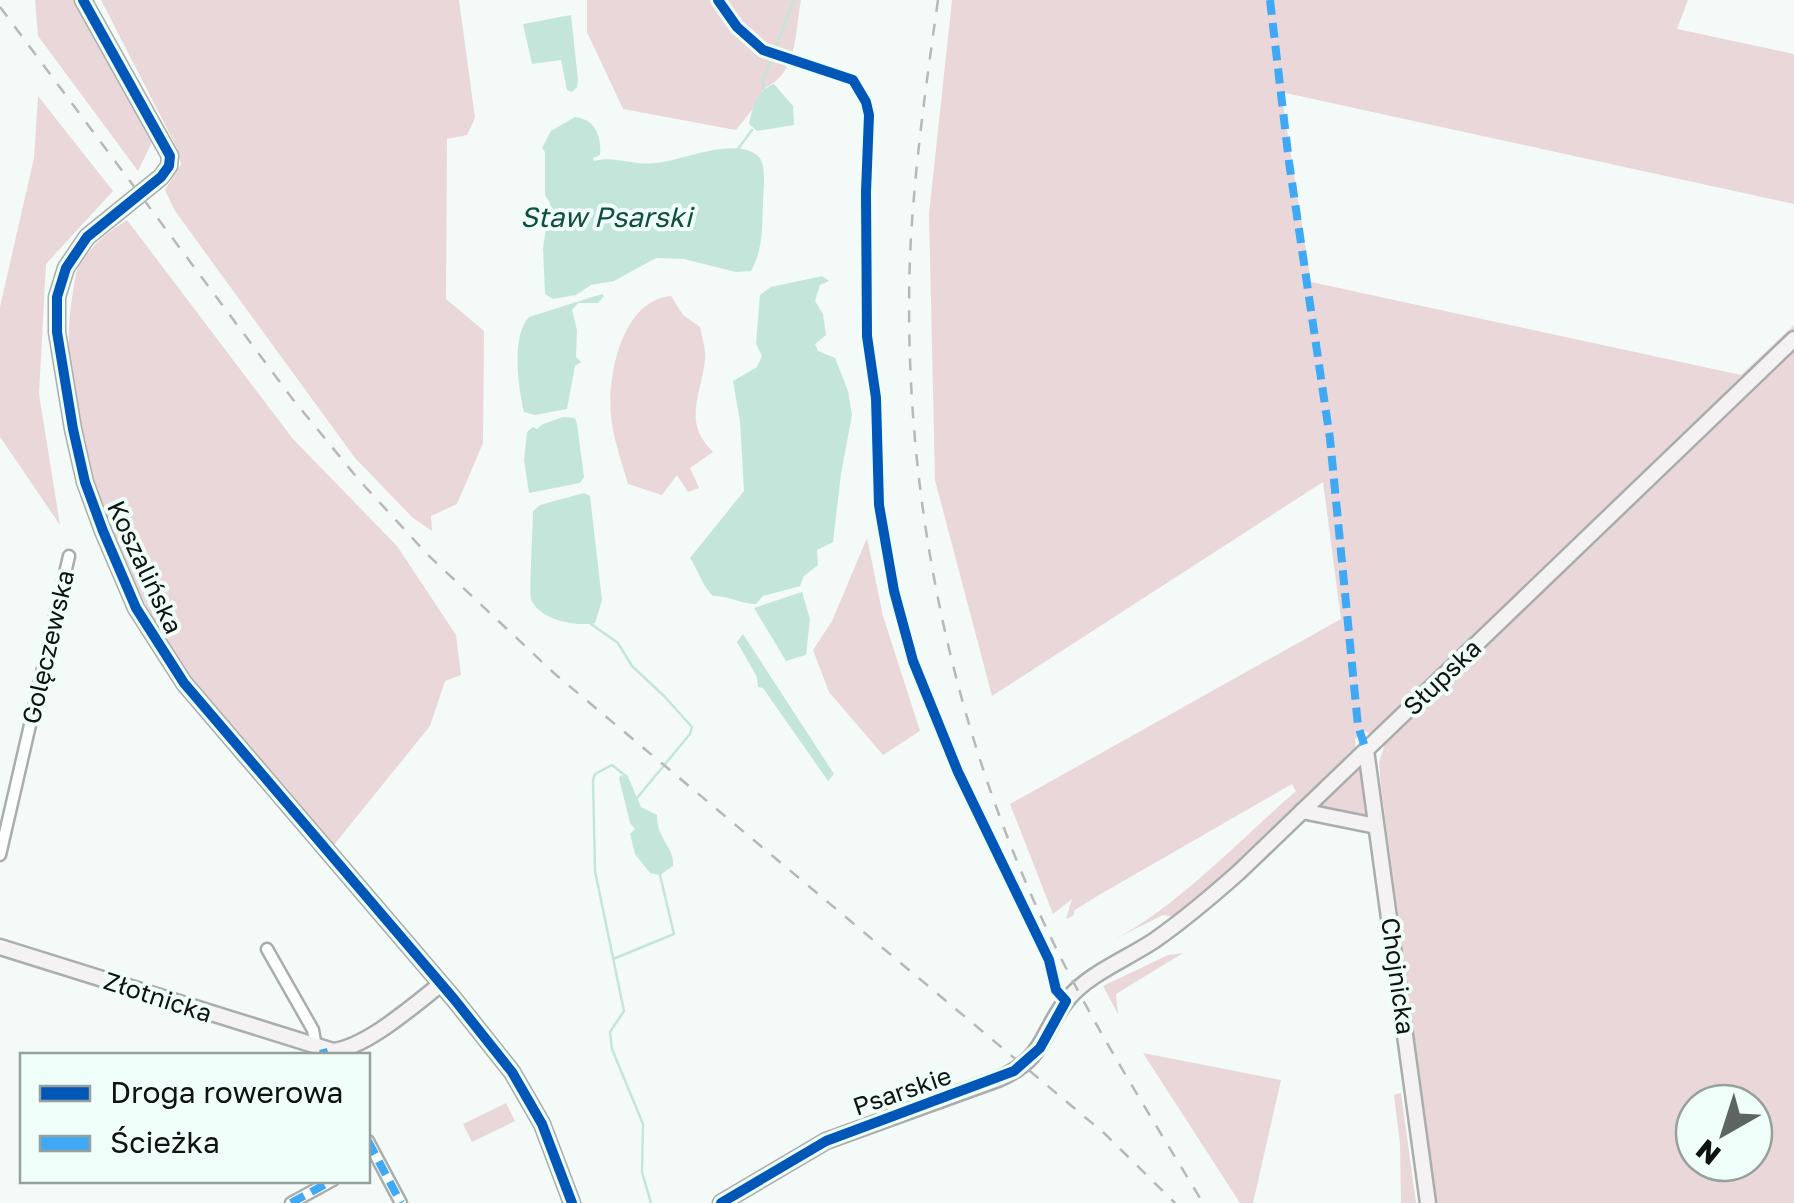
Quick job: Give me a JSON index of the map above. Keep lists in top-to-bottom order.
{
  "streets": {
    "street": [
      "Koszalińska",
      "Golęczewska",
      "Słupska",
      "Chojnicka",
      "Złotnicka",
      "Psarskie"
    ]
  },
  "crossings": [
    ["Słupska", "Chojnicka"],
    ["Słupska", "Psarskie"]
  ],
  "water": ["Staw Psarski"],
  "legend": ["Droga rowerowa", "Ścieżka"],
  "north": "bottom left"
}
